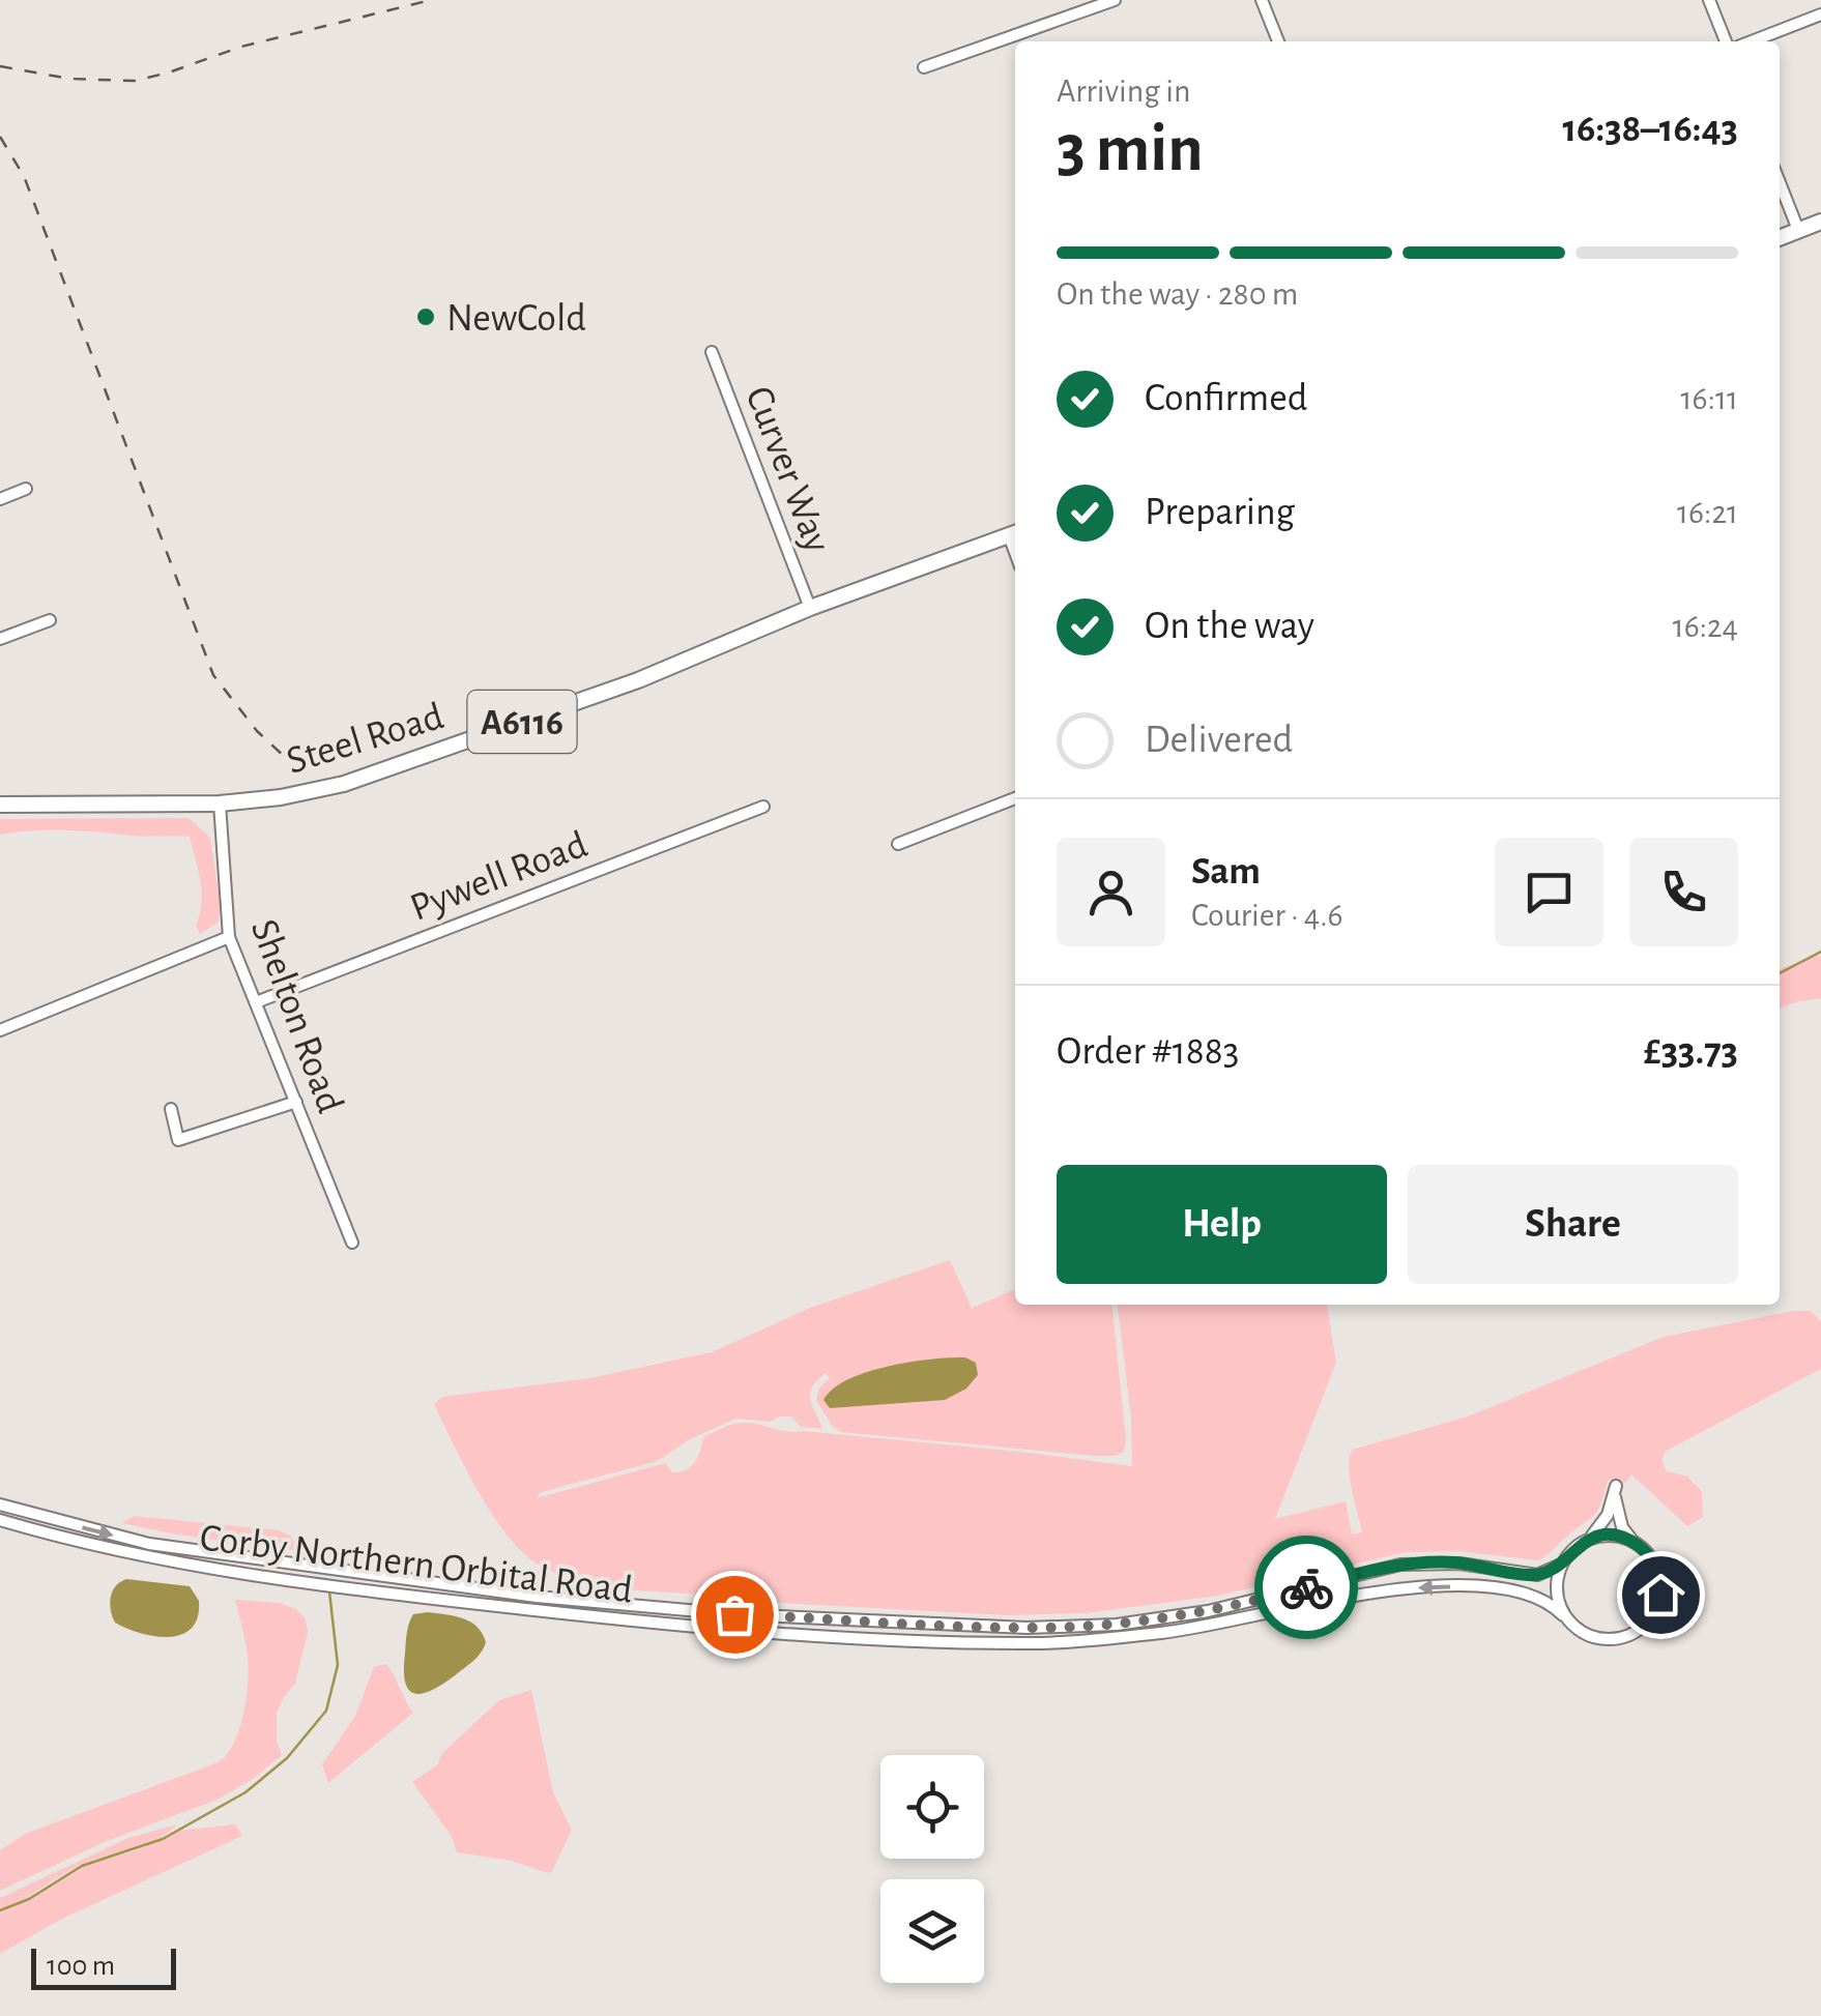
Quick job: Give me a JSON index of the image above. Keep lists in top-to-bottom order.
{
  "streets": {
    "main road": ["A6116", "Steel Road"],
    "street": [
      "Curver Way",
      "Pywell Road",
      "Shelton Road",
      "Corby Northern Orbital Road"
    ]
  },
  "crossings": [
    ["Curver Way", "Steel Road"],
    ["Steel Road", "Shelton Road"],
    ["Pywell Road", "Shelton Road"]
  ],
  "places": ["NewCold"],
  "scale_bar": "100 m",
  "page": {
    "heading": ["3 min", "Arriving in", "16:38–16:43"],
    "panel": [
      "Sam",
      "Courier · 4.6",
      "Order #1883",
      "£33.73"
    ],
    "bar": "On the way · 280 m",
    "list": [
      ["Confirmed", "16:11"],
      ["Preparing", "16:21"],
      ["On the way", "16:24"],
      "Delivered"
    ],
    "buttons": ["Help", "Share"],
    "scale": "100 m"
  }
}
